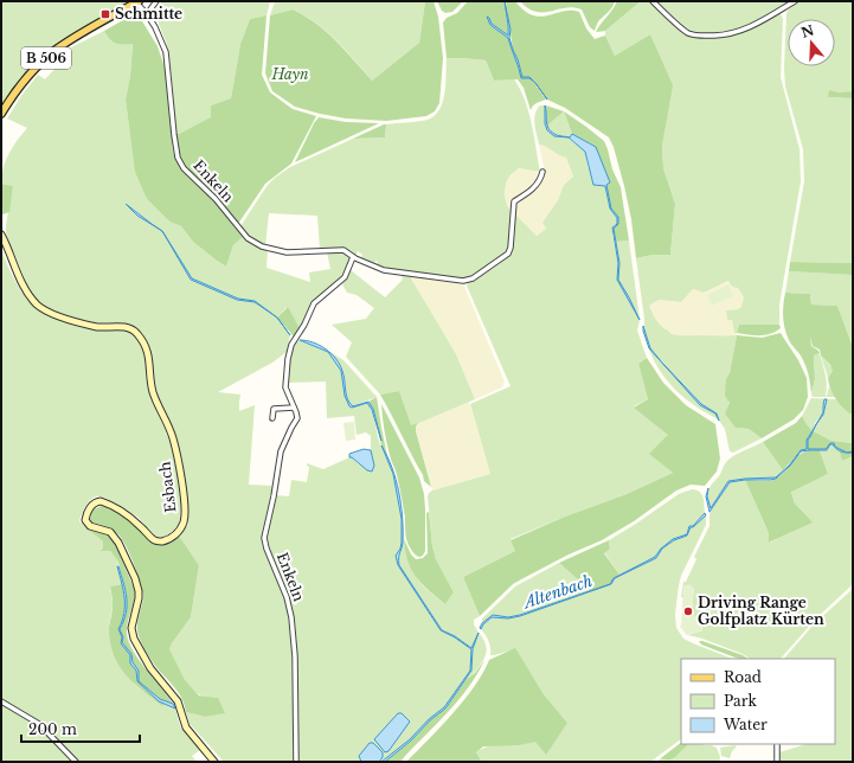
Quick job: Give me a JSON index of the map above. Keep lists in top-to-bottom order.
{
  "streets": {
    "main road": ["B 506"],
    "street": ["Enkeln", "Esbach"]
  },
  "crossings": [
    ["B 506", "Enkeln"]
  ],
  "water": ["Altenbach"],
  "parks": ["Hayn"],
  "places": {
    "transit": ["Schmitte"],
    "other": ["Driving Range Golfplatz Kürten"]
  },
  "legend": ["Road", "Park", "Water"],
  "scale_bar": "200 m",
  "north": "top"
}
